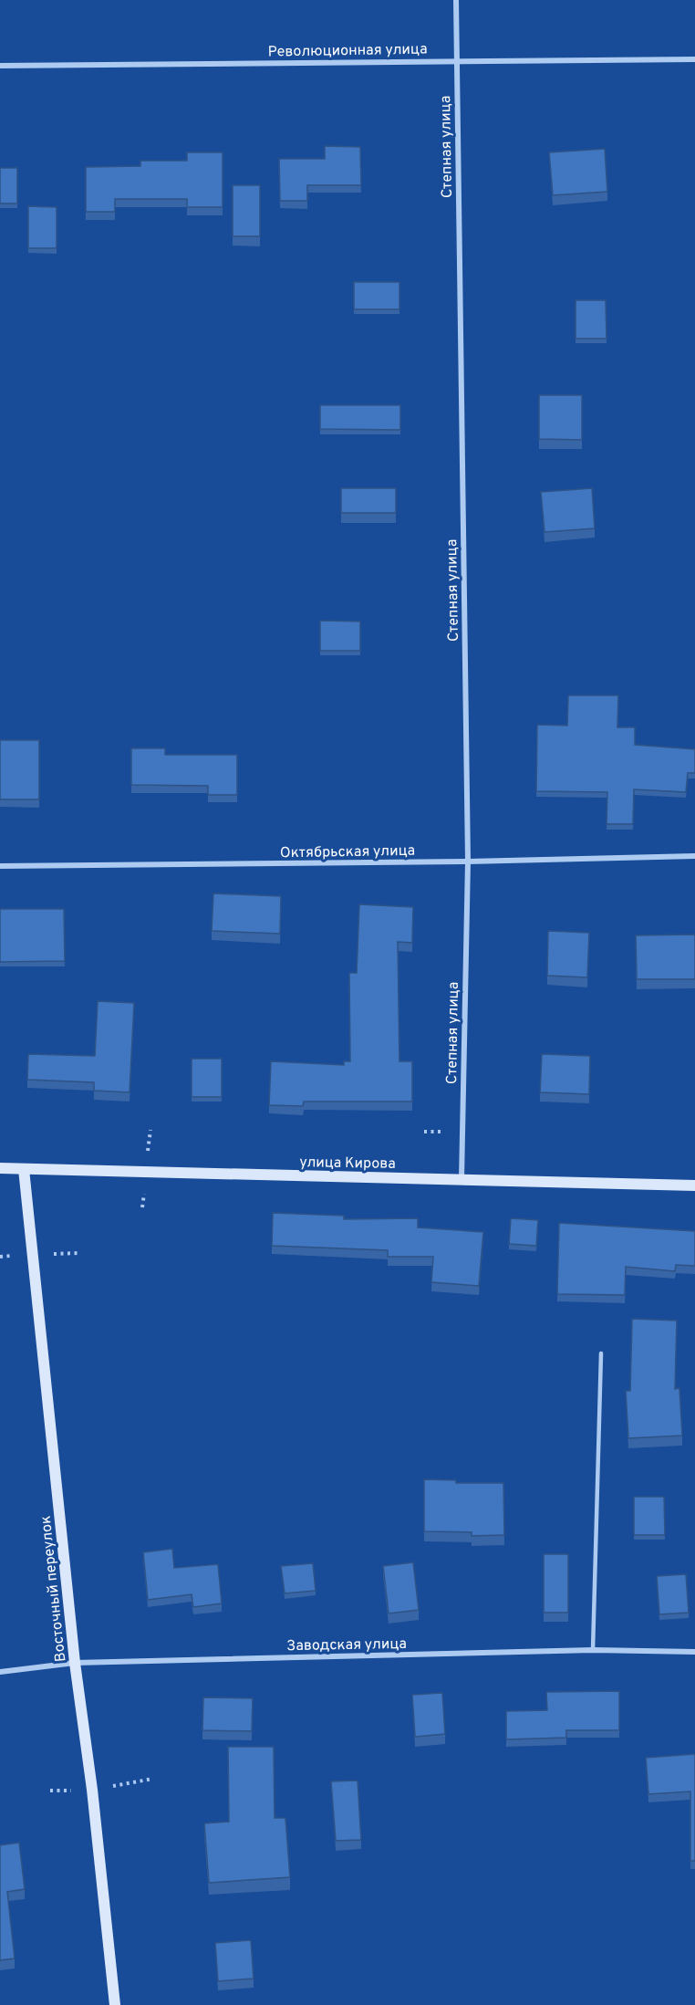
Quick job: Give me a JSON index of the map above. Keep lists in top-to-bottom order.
{
  "streets": {
    "street": [
      "Революционная улица",
      "Степная улица",
      "Октябрьская улица",
      "улица Кирова",
      "Восточный переулок",
      "Заводская улица"
    ]
  },
  "crossings": [
    ["Революционная улица", "Степная улица"],
    ["Степная улица", "Октябрьская улица"],
    ["Степная улица", "улица Кирова"],
    ["улица Кирова", "Восточный переулок"],
    ["Восточный переулок", "Заводская улица"]
  ]
}
